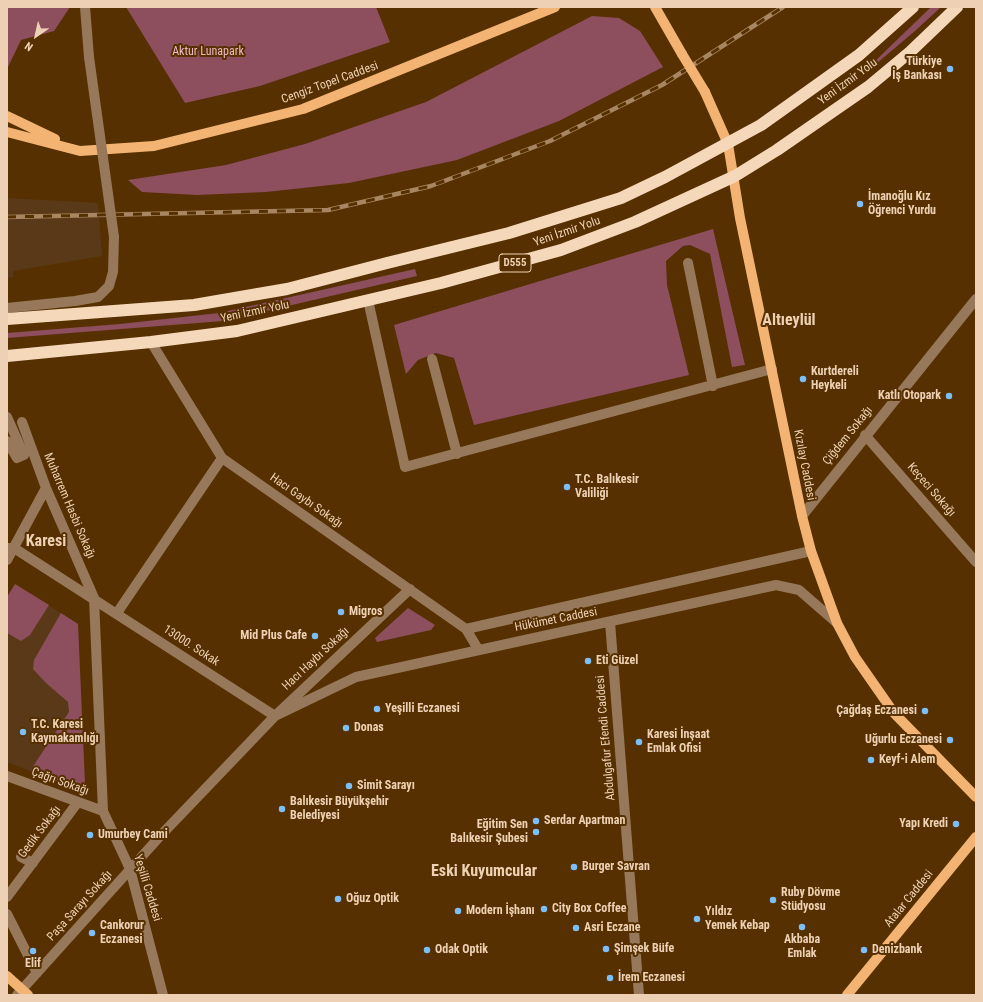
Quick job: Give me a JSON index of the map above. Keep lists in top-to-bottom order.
{
  "streets": {
    "highway": ["Yeni İzmir Yolu", "D555"],
    "main road": ["Cengiz Topel Caddesi", "Kızılay Caddesi", "Atalar Caddesi"],
    "street": [
      "Çiğdem Sokağı",
      "Keçeci Sokağı",
      "Hacı Gaybı Sokağı",
      "Muharrem Hasbi Sokağı",
      "Hükümet Caddesi",
      "13000. Sokak",
      "Hacı Haybı Sokağı",
      "Abdulgafur Efendi Caddesi",
      "Çağrı Sokağı",
      "Gedik Sokağı",
      "Yeşilli Caddesi",
      "Paşa Sarayı Sokağı"
    ]
  },
  "crossings": [
    ["Yeni İzmir Yolu", "Kızılay Caddesi"],
    ["Yeni İzmir Yolu", "Hacı Gaybı Sokağı"],
    ["Çiğdem Sokağı", "Kızılay Caddesi"],
    ["Çiğdem Sokağı", "Keçeci Sokağı"],
    ["Kızılay Caddesi", "Hükümet Caddesi"],
    ["Hacı Gaybı Sokağı", "Hükümet Caddesi"],
    ["Hacı Gaybı Sokağı", "Hacı Haybı Sokağı"],
    ["Muharrem Hasbi Sokağı", "13000. Sokak"],
    ["Muharrem Hasbi Sokağı", "Yeşilli Caddesi"],
    ["Hükümet Caddesi", "13000. Sokak"],
    ["Hükümet Caddesi", "Hacı Haybı Sokağı"],
    ["Hükümet Caddesi", "Abdulgafur Efendi Caddesi"],
    ["13000. Sokak", "Hacı Haybı Sokağı"],
    ["13000. Sokak", "Yeşilli Caddesi"],
    ["Hacı Haybı Sokağı", "Paşa Sarayı Sokağı"],
    ["Çağrı Sokağı", "Gedik Sokağı"],
    ["Çağrı Sokağı", "Yeşilli Caddesi"],
    ["Yeşilli Caddesi", "Paşa Sarayı Sokağı"]
  ],
  "districts": ["Altıeylül", "Karesi", "Eski Kuyumcular"],
  "parks": ["Aktur Lunapark"],
  "places": [
    "Türkiye İş Bankası",
    "İmanoğlu Kız Öğrenci Yurdu",
    "Kurtdereli Heykeli",
    "Katlı Otopark",
    "T.C. Balıkesir Valiliği",
    "Migros",
    "Mid Plus Cafe",
    "Eti Güzel",
    "Yeşilli Eczanesi",
    "Çağdaş Eczanesi",
    "Donas",
    "T.C. Karesi Kaymakamlığı",
    "Uğurlu Eczanesi",
    "Karesi İnşaat Emlak Ofisi",
    "Keyf-i Alem",
    "Simit Sarayı",
    "Balıkesir Büyükşehir Belediyesi",
    "Serdar Apartman",
    "Yapı Kredi",
    "Eğitim Sen Balıkesir Şubesi",
    "Umurbey Cami",
    "Burger Savran",
    "Oğuz Optik",
    "Ruby Dövme Stüdyosu",
    "City Box Coffee",
    "Modern İşhanı",
    "Yıldız Yemek Kebap",
    "Akbaba Emlak",
    "Asri Eczane",
    "Cankorur Eczanesi",
    "Şimşek Büfe",
    "Odak Optik",
    "Denizbank",
    "Elif",
    "İrem Eczanesi"
  ],
  "north": "bottom left"
}
